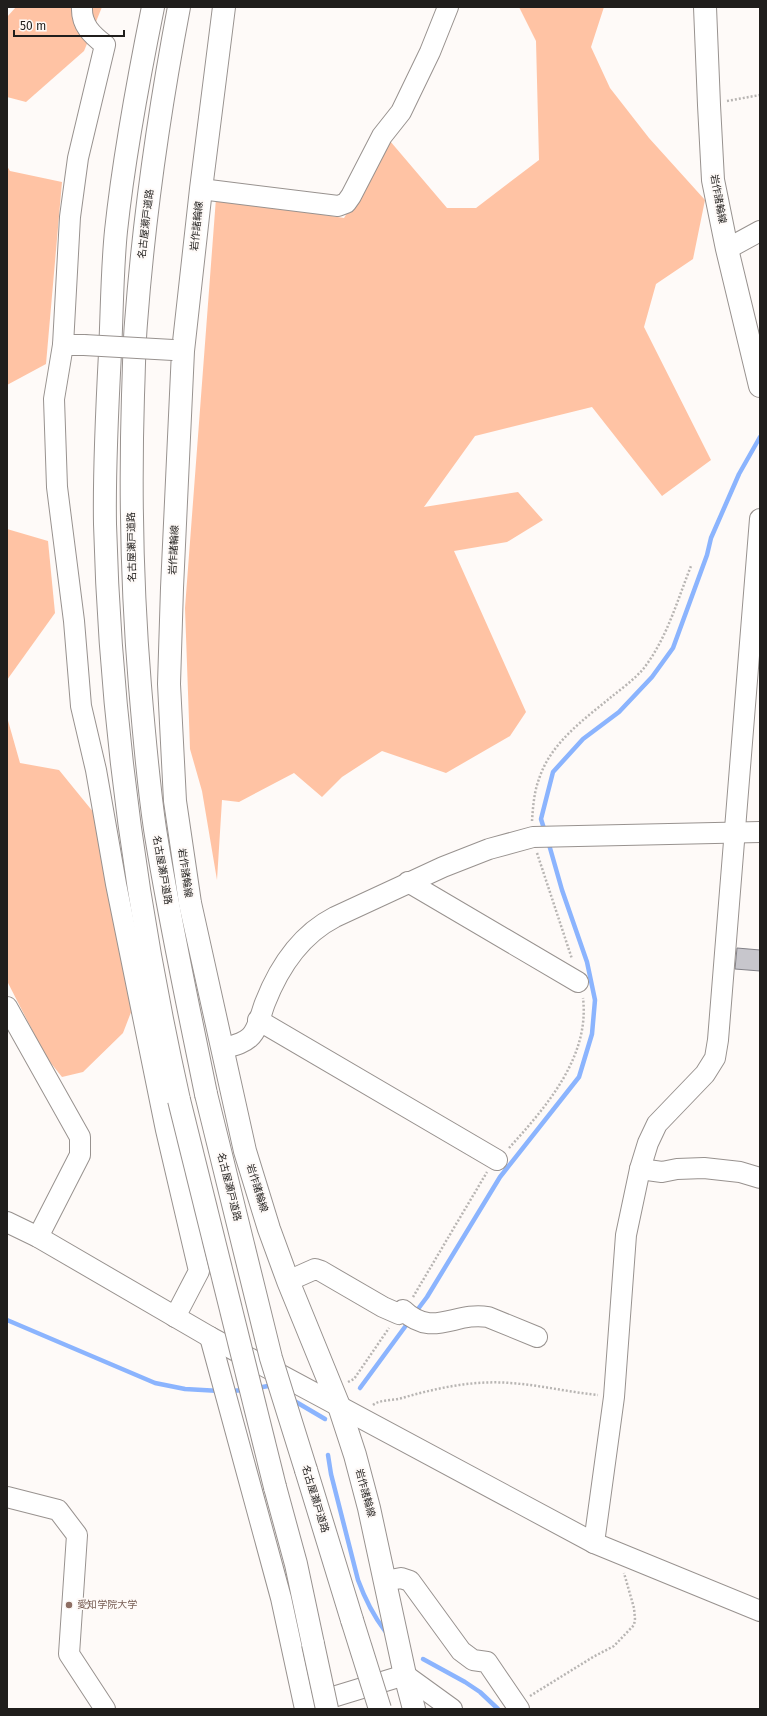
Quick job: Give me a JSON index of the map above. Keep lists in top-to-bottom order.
{
  "streets": {
    "main road": ["岩作諸輪線", "名古屋瀬戸道路"]
  },
  "places": ["愛知学院大学"],
  "scale_bar": "50 m"
}
